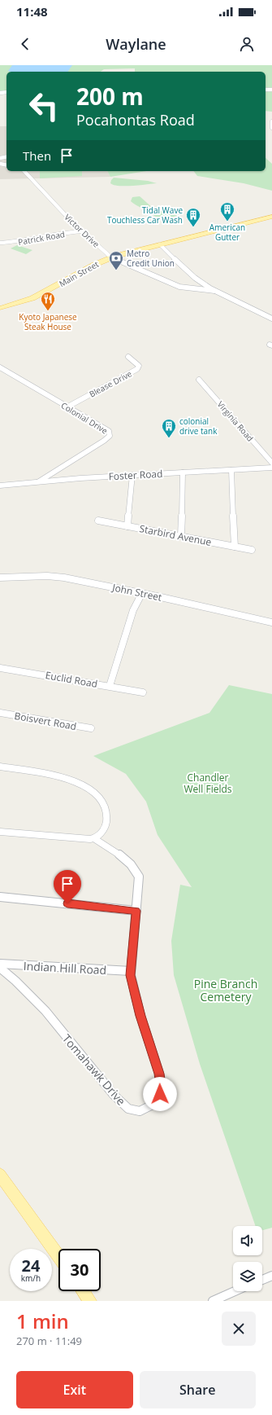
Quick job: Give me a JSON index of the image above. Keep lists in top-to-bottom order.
{
  "streets": {
    "main road": ["Main Street"],
    "street": [
      "Victor Drive",
      "Patrick Road",
      "Blease Drive",
      "Colonial Drive",
      "Virginia Road",
      "Foster Road",
      "Starbird Avenue",
      "John Street",
      "Euclid Road",
      "Boisvert Road",
      "Indian Hill Road",
      "Tomahawk Drive"
    ]
  },
  "crossings": [
    ["Victor Drive", "Patrick Road"],
    ["Victor Drive", "Main Street"],
    ["Blease Drive", "Colonial Drive"],
    ["Colonial Drive", "Foster Road"],
    ["Indian Hill Road", "Tomahawk Drive"]
  ],
  "parks": ["Chandler Well Fields", "Pine Branch Cemetery"],
  "places": {
    "building": ["American Gutter", "Tidal Wave Touchless Car Wash", "colonial drive tank"],
    "bank": ["Metro Credit Union"],
    "restaurant": ["Kyoto Japanese Steak House"]
  },
  "page": {
    "status": "11:48",
    "header": "Waylane",
    "turn": ["200 m", "Pocahontas Road"],
    "then": "Then",
    "speed": "24 km/h",
    "limit": "30",
    "heading": ["1 min", "270 m · 11:49"],
    "buttons": ["Exit", "Share"]
  }
}
